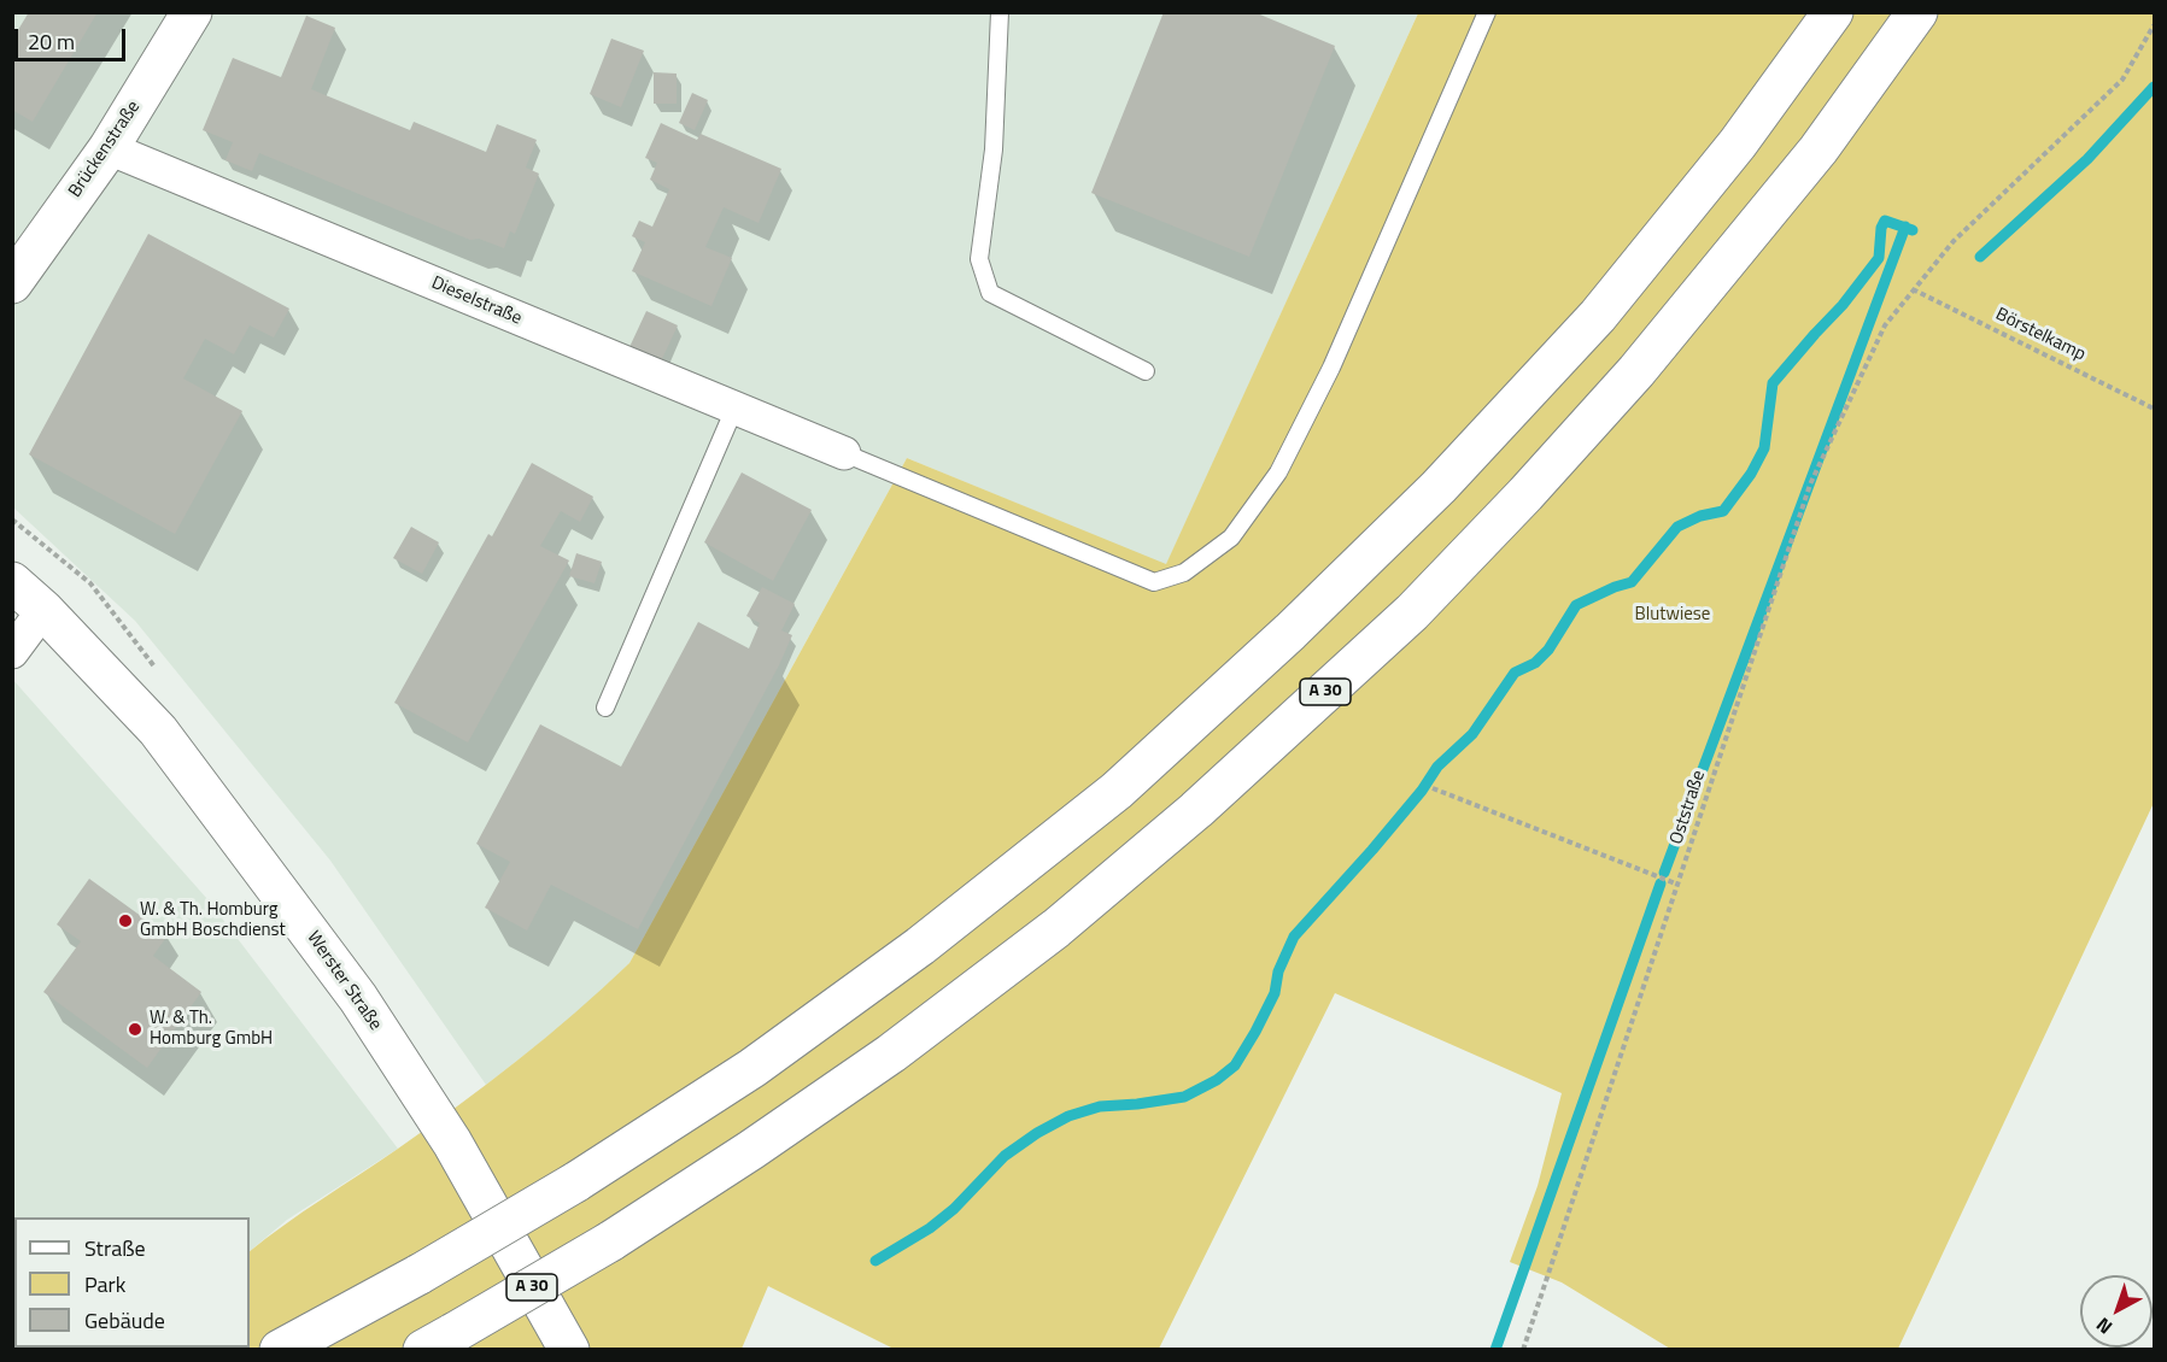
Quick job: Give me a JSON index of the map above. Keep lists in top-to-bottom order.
{
  "streets": {
    "main road": ["Brückenstraße", "A 30", "Werster Straße"],
    "street": ["Dieselstraße"],
    "path": ["Börstelkamp", "Oststraße"]
  },
  "crossings": [
    ["Brückenstraße", "Dieselstraße"],
    ["Börstelkamp", "Oststraße"]
  ],
  "parks": ["Blutwiese"],
  "places": ["W. & Th. Homburg GmbH Boschdienst", "W. & Th. Homburg GmbH"],
  "legend": ["Straße", "Park", "Gebäude"],
  "scale_bar": "20 m",
  "north": "bottom left"
}
